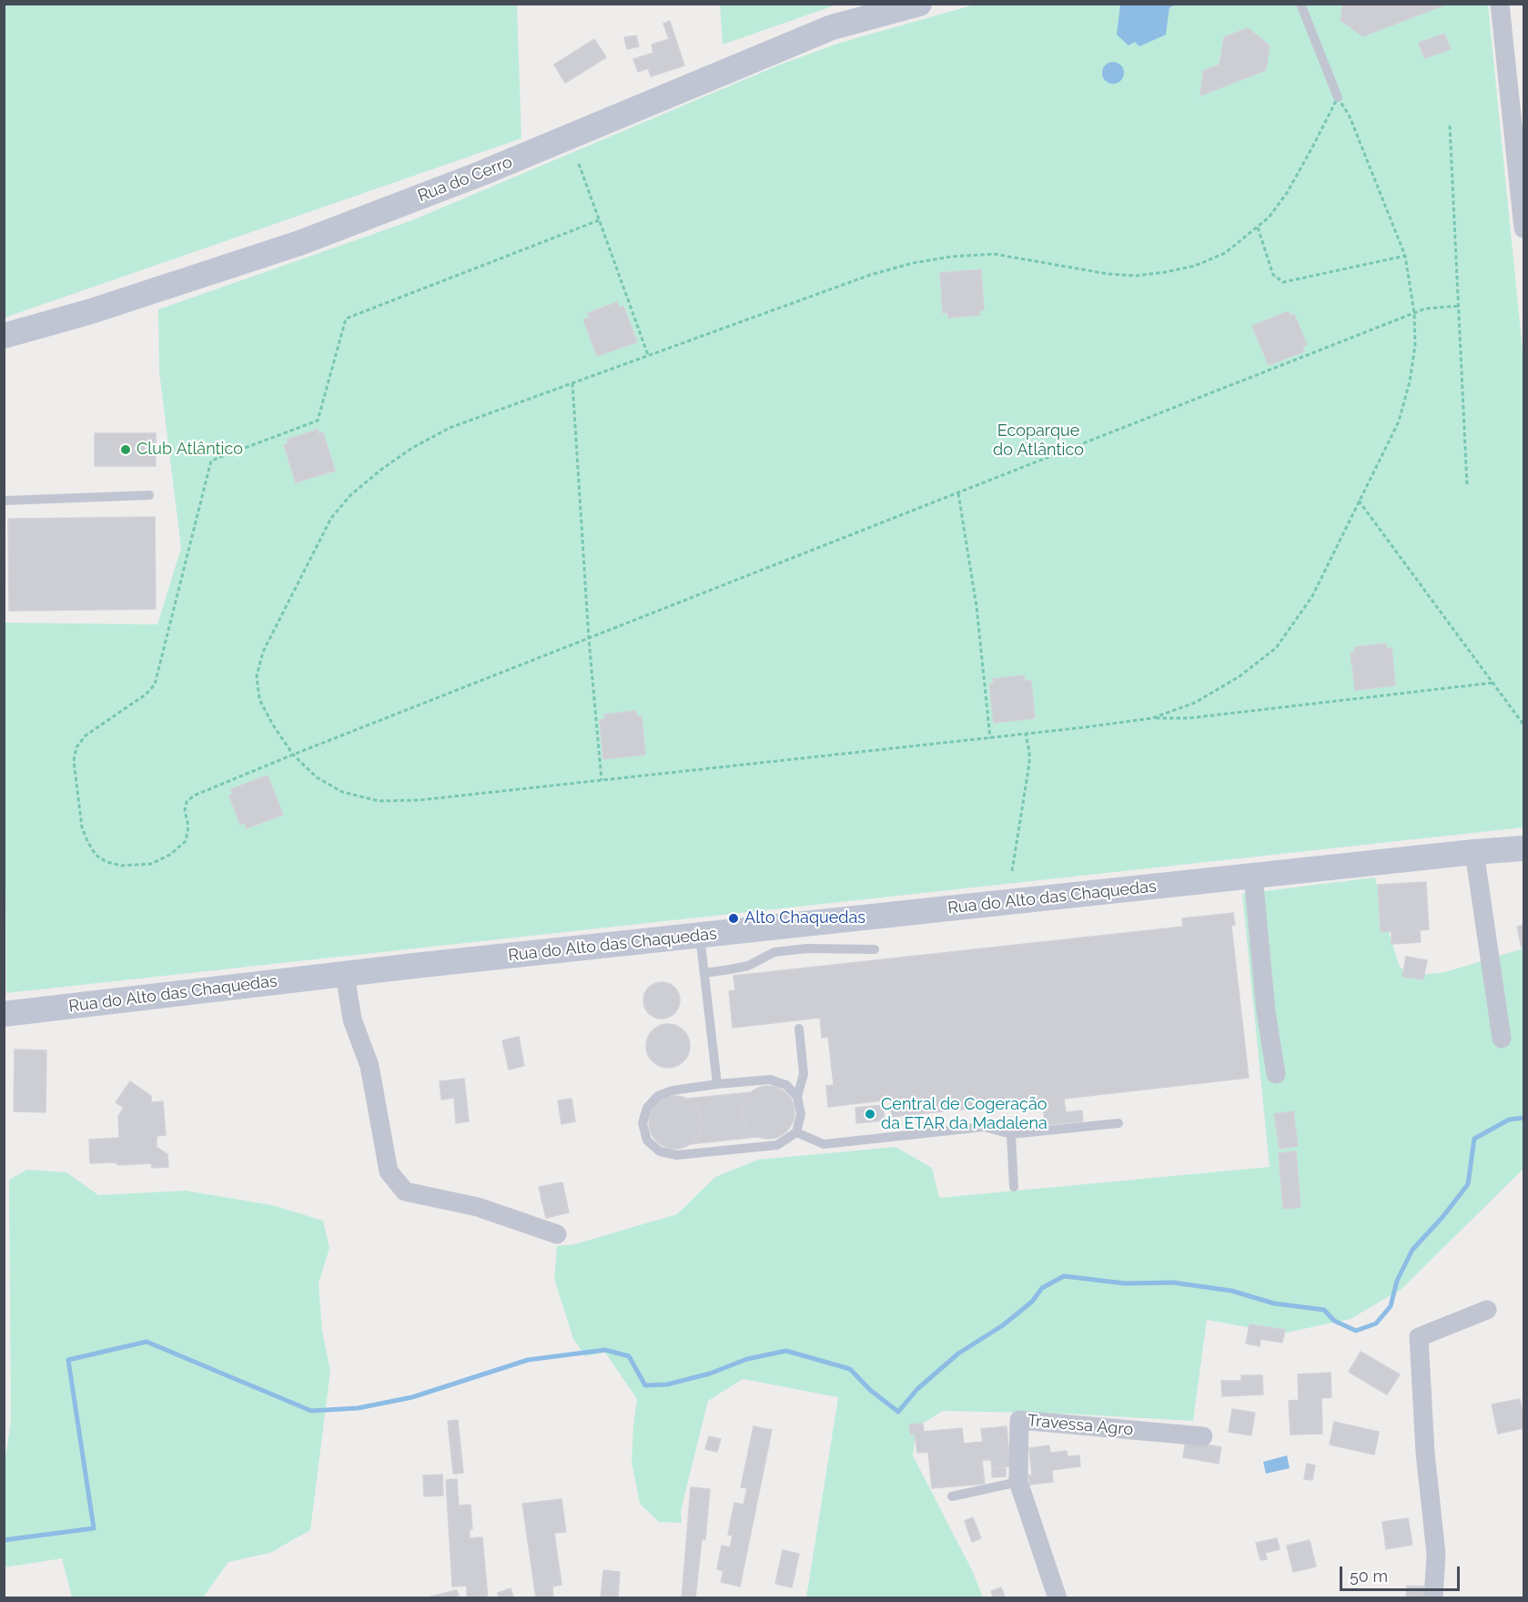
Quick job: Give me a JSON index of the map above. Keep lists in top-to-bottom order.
{
  "streets": {
    "street": ["Rua do Cerro", "Rua do Alto das Chaquedas", "Travessa Agro"]
  },
  "parks": ["Ecoparque do Atlântico"],
  "places": ["Club Atlântico", "Alto Chaquedas", "Central de Cogeração da ETAR da Madalena"],
  "scale_bar": "50 m"
}
